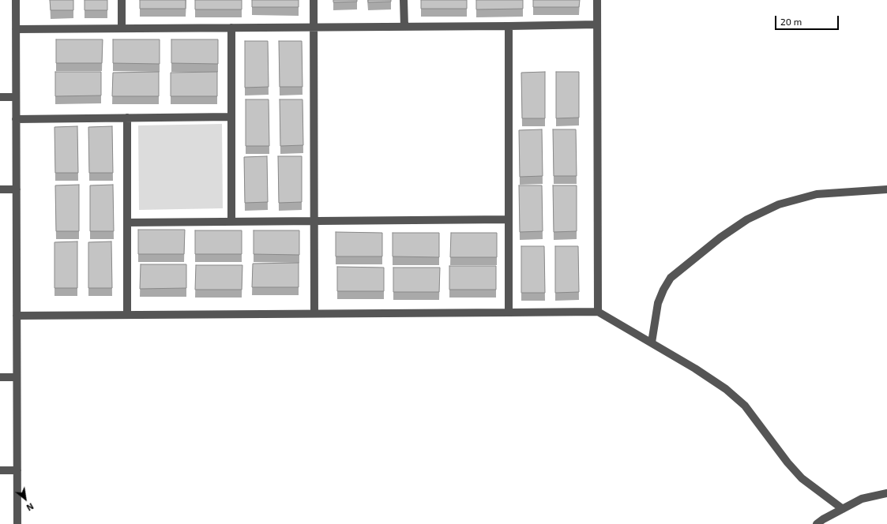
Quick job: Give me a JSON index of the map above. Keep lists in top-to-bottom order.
{
  "scale_bar": "20 m",
  "north": "bottom right"
}
